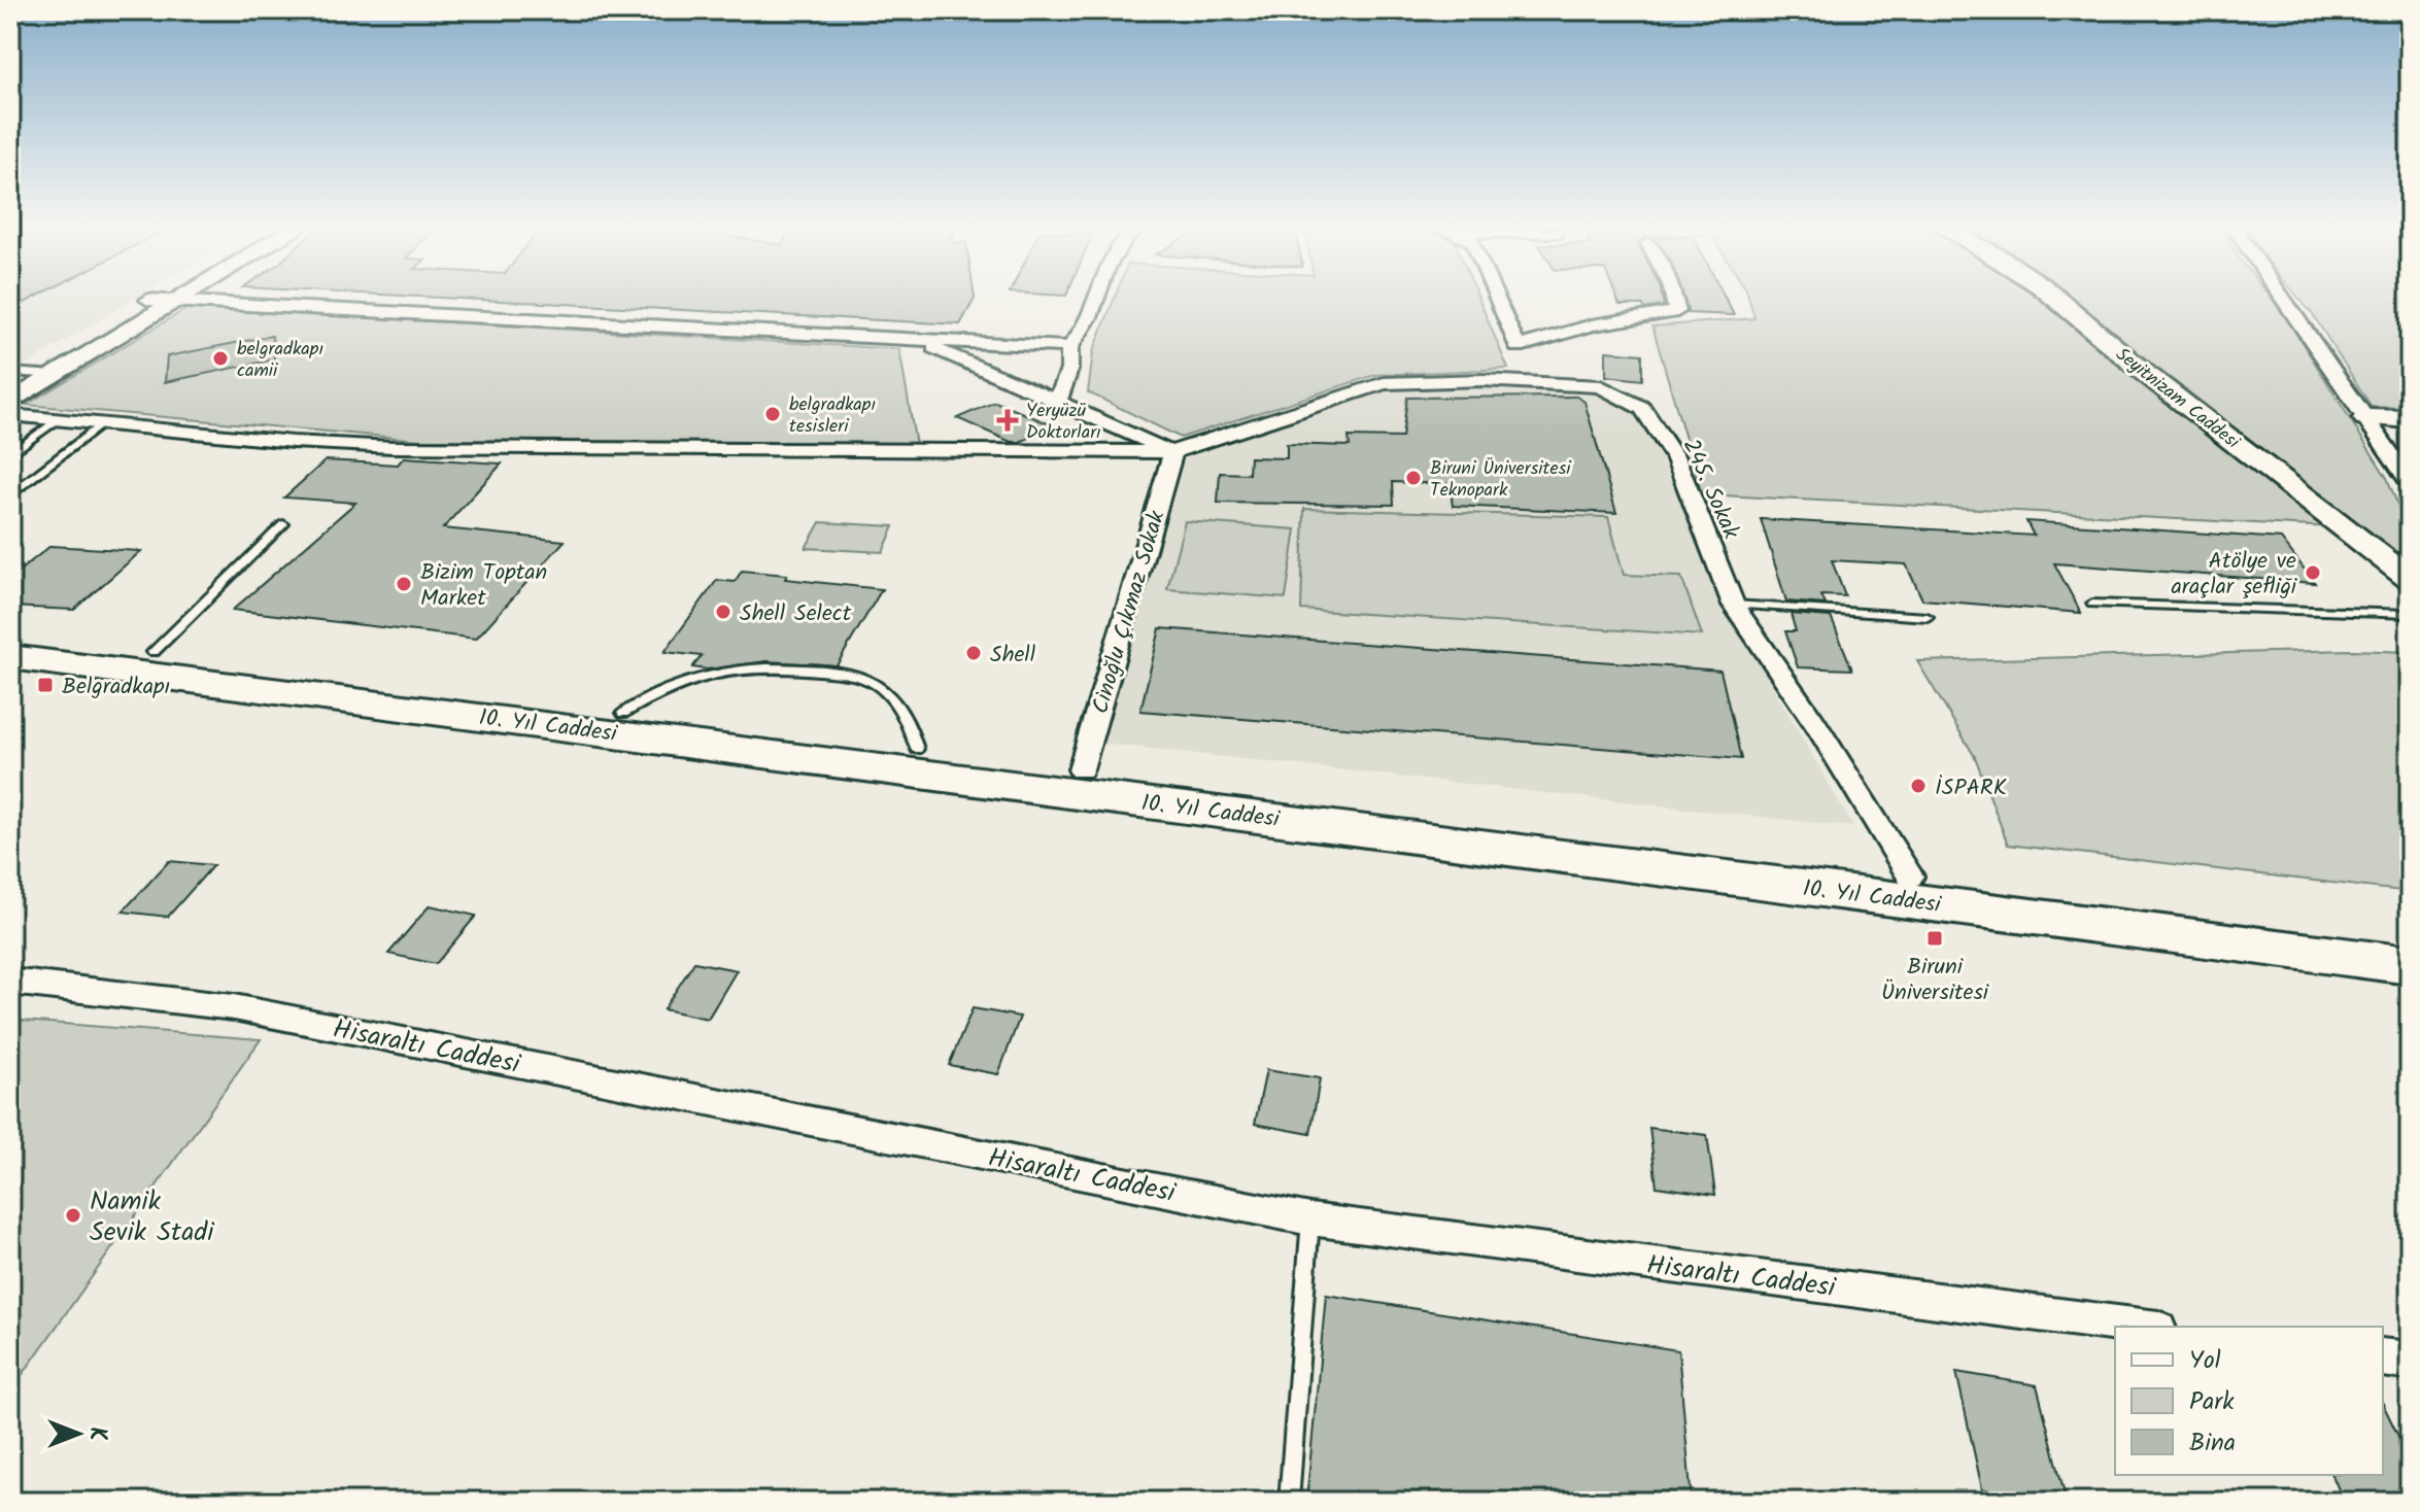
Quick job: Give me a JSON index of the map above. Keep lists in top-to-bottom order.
{
  "streets": {
    "main road": ["10. Yıl Caddesi"],
    "street": [
      "Seyitnizam Caddesi",
      "245. Sokak",
      "Cinoğlu Çıkmaz Sokak",
      "Hisaraltı Caddesi"
    ]
  },
  "crossings": [
    ["245. Sokak", "Cinoğlu Çıkmaz Sokak"],
    ["245. Sokak", "10. Yıl Caddesi"],
    ["Cinoğlu Çıkmaz Sokak", "10. Yıl Caddesi"]
  ],
  "places": {
    "other": [
      "belgradkapı camii",
      "belgradkapı tesisleri",
      "Biruni Üniversitesi Teknopark",
      "Atölye ve araçlar şefliği",
      "Bizim Toptan Market",
      "Shell Select",
      "Shell",
      "İSPARK",
      "Namik Sevik Stadi"
    ],
    "health": ["Yeryüzü Doktorları"],
    "transit": ["Belgradkapı", "Biruni Üniversitesi"]
  },
  "legend": ["Yol", "Park", "Bina"],
  "north": "right"
}
